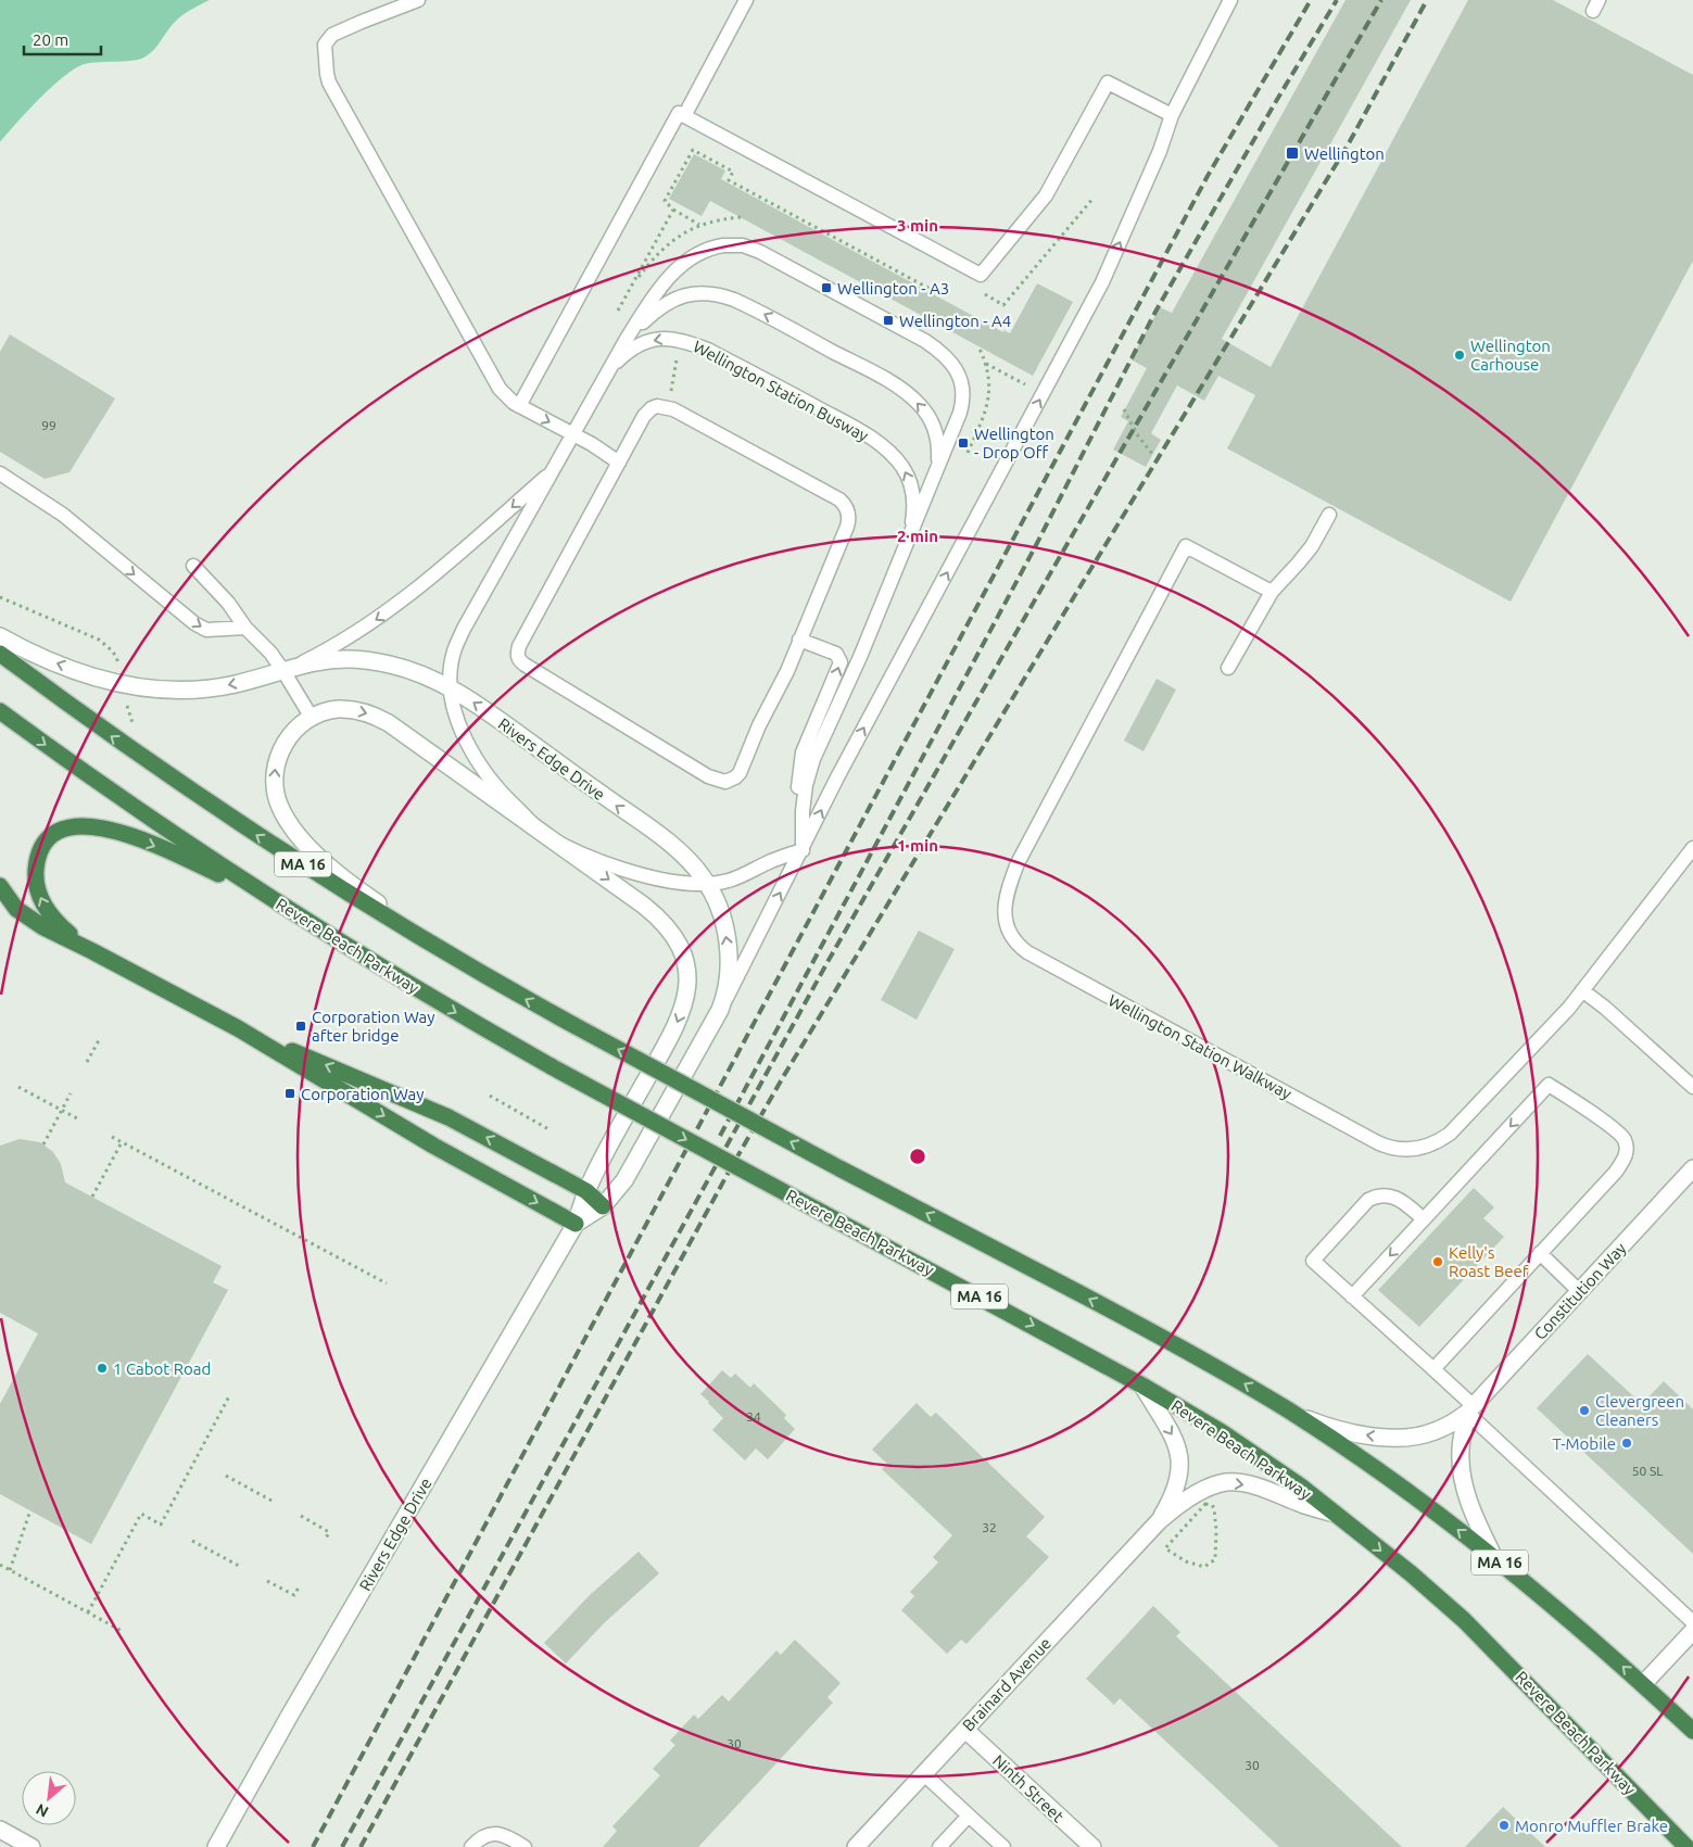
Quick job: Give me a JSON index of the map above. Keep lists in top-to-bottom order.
{
  "streets": {
    "highway": ["MA 16", "Revere Beach Parkway"],
    "main road": [
      "Rivers Edge Drive",
      "Constitution Way",
      "Brainard Avenue",
      "Ninth Street"
    ],
    "lane": ["Wellington Station Busway", "Wellington Station Walkway"]
  },
  "crossings": [
    ["Wellington Station Busway", "Rivers Edge Drive"],
    ["Rivers Edge Drive", "MA 16"],
    ["MA 16", "Constitution Way"],
    ["Revere Beach Parkway", "Brainard Avenue"],
    ["Brainard Avenue", "Ninth Street"]
  ],
  "places": {
    "transit": [
      "Wellington",
      "Wellington - A3",
      "Wellington - A4",
      "Wellington - Drop Off",
      "Corporation Way after bridge",
      "Corporation Way"
    ],
    "other": [
      "Wellington Carhouse",
      "Kelly's Roast Beef",
      "1 Cabot Road",
      "Clevergreen Cleaners",
      "T-Mobile",
      "Monro Muffler Brake"
    ]
  },
  "house_numbers": [
    "99",
    "34",
    "50 SL",
    "32",
    "30",
    "30"
  ],
  "scale_bar": "20 m",
  "north": "bottom left",
  "rings": ["3 min", "2 min", "1 min"]
}
